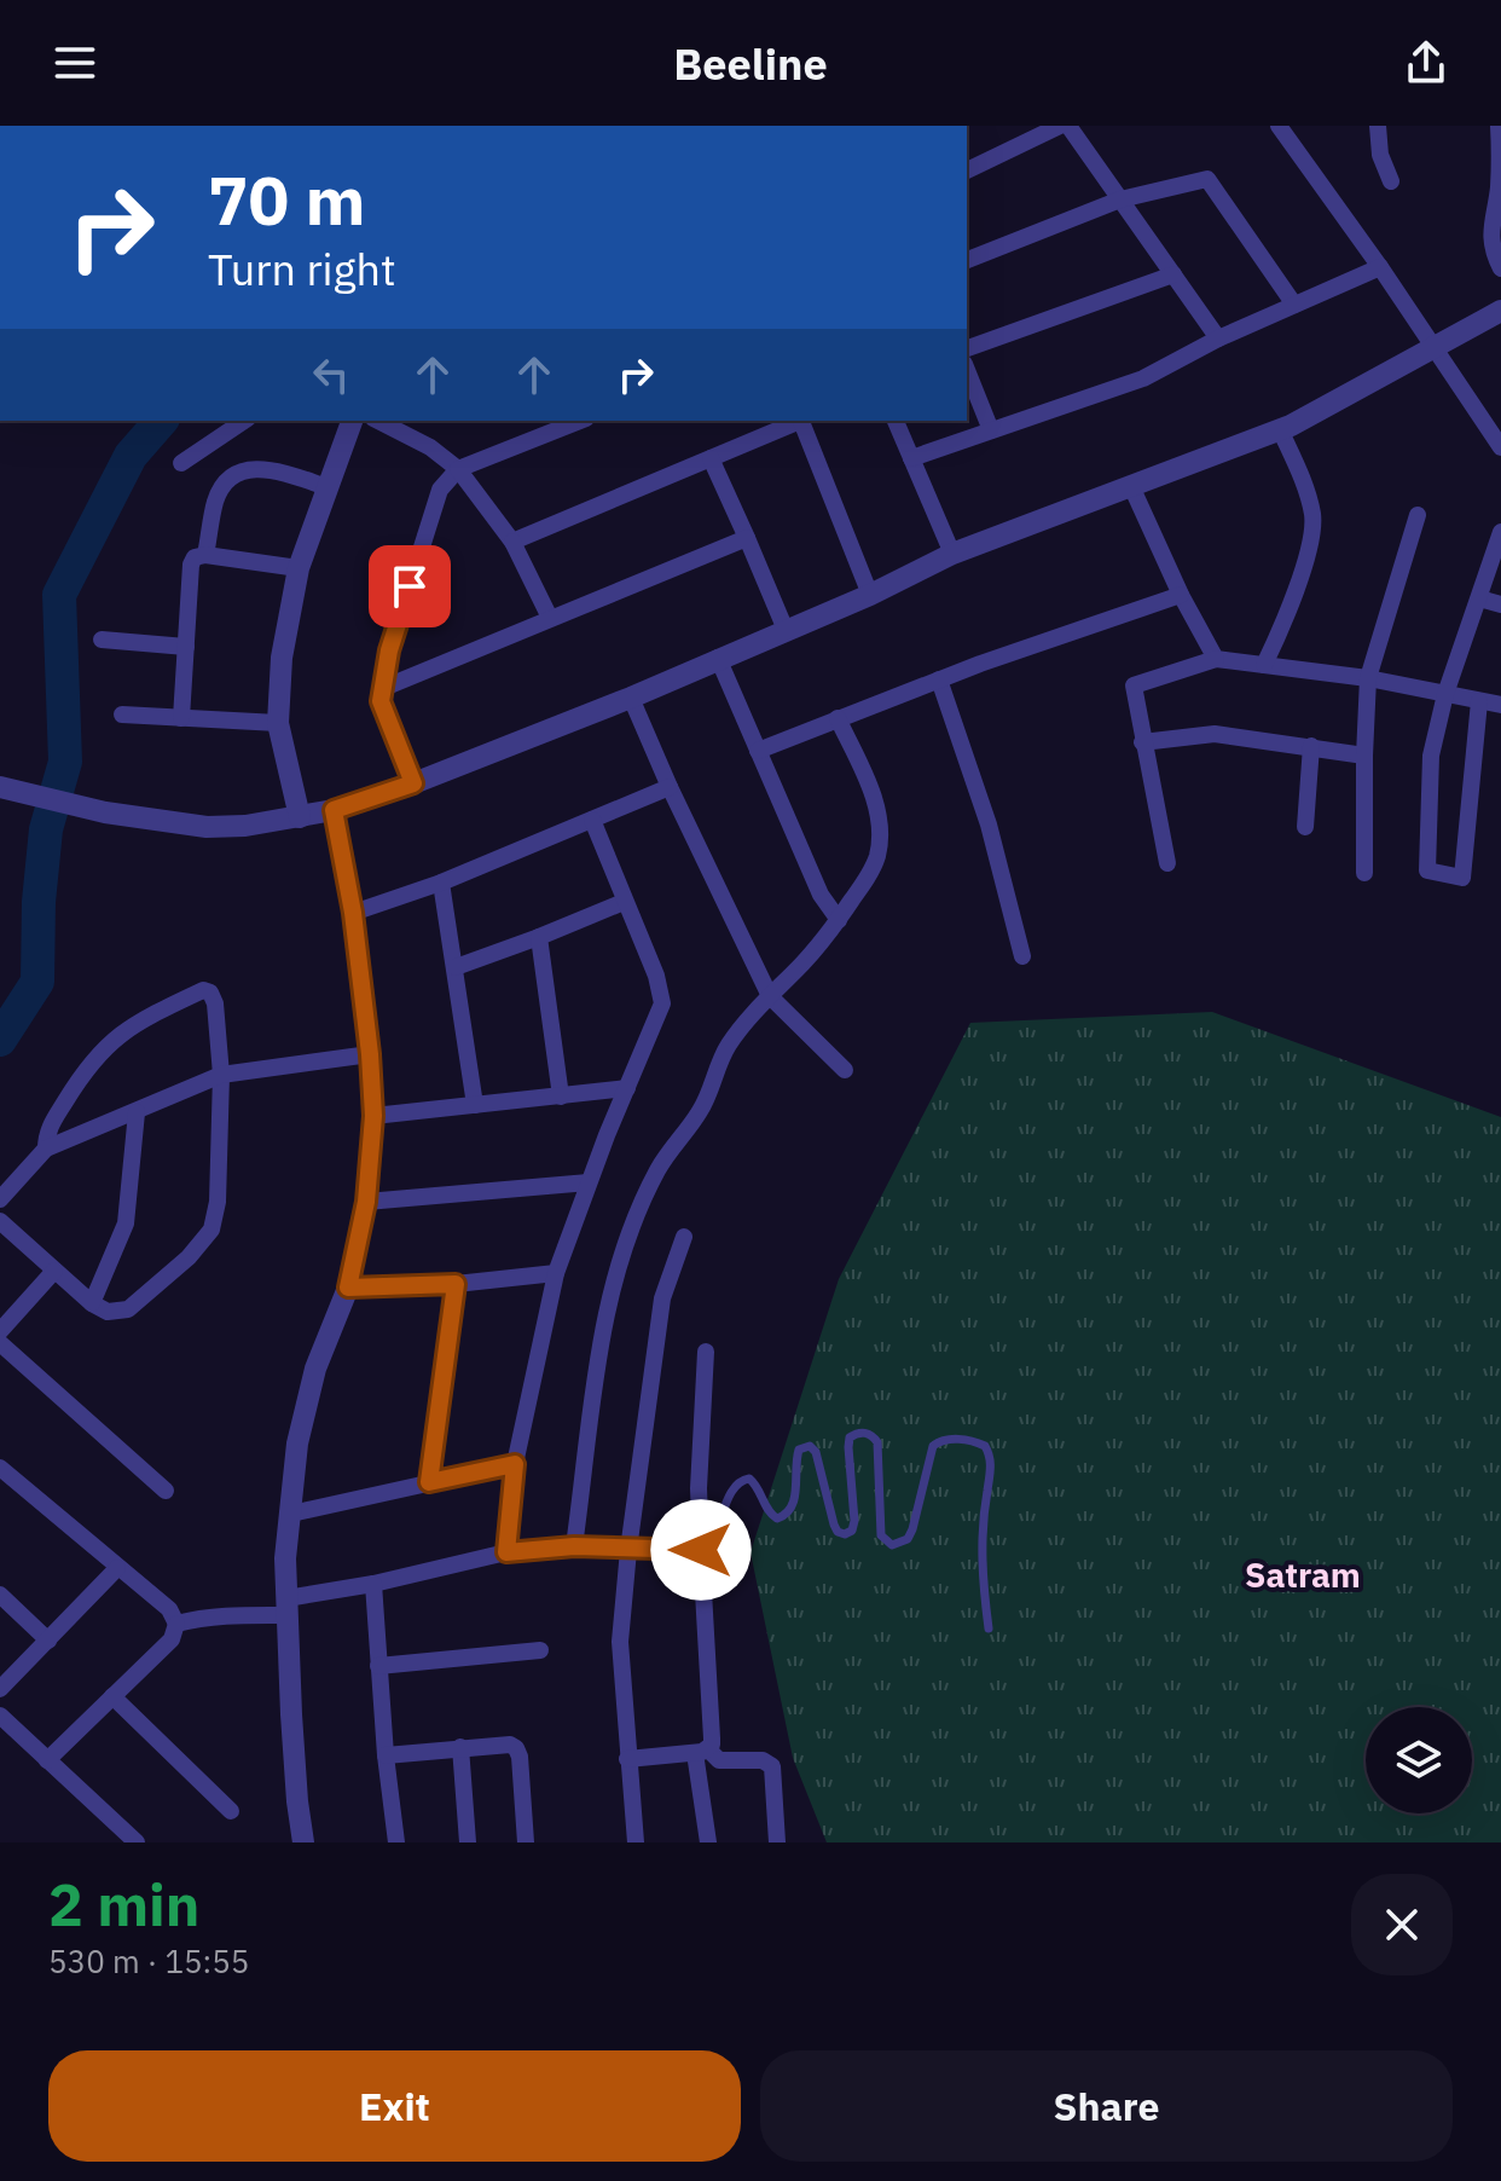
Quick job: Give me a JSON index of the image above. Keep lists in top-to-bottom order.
{
  "districts": ["Satram"],
  "page": {
    "header": "Beeline",
    "turn": ["70 m", "Turn right"],
    "heading": ["2 min", "530 m · 15:55"],
    "buttons": ["Exit", "Share"]
  }
}
